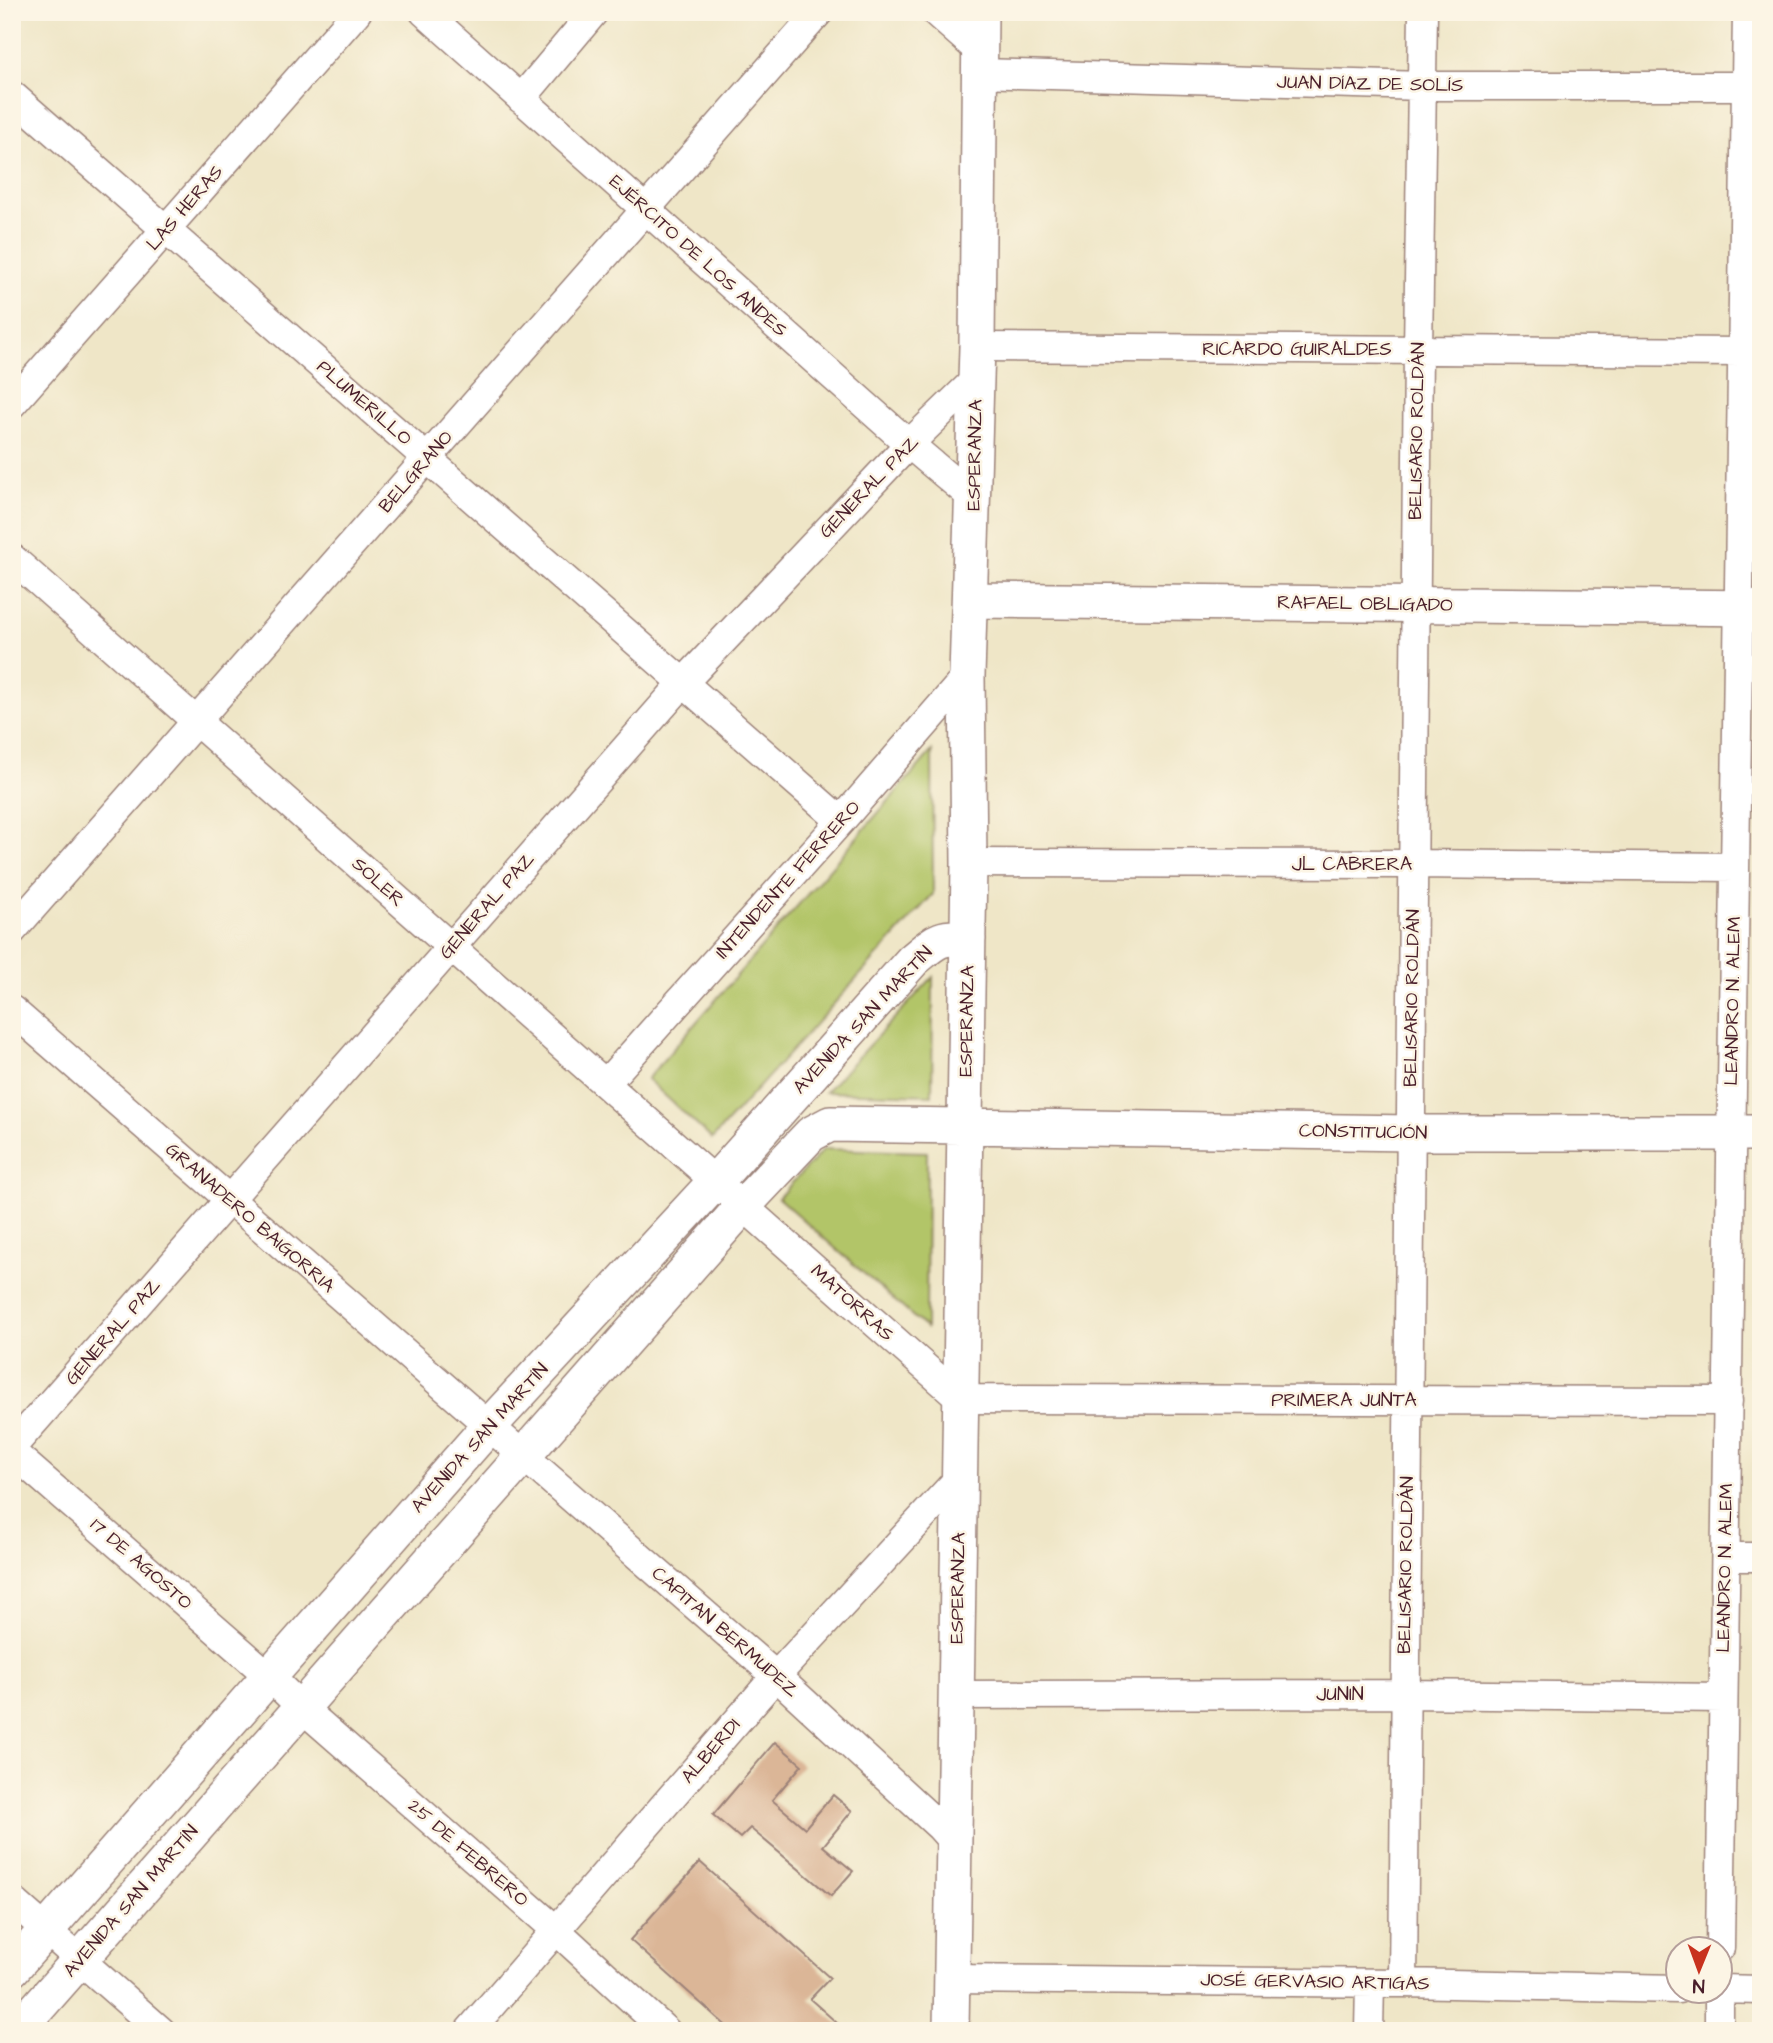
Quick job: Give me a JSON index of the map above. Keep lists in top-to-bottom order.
{
  "streets": {
    "main road": [
      "ESPERANZA",
      "RAFAEL OBLIGADO",
      "AVENIDA SAN MARTÍN",
      "CONSTITUCIÓN"
    ],
    "street": [
      "JUAN DÍAZ DE SOLÍS",
      "LAS HERAS",
      "EJÉRCITO DE LOS ANDES",
      "RICARDO GUIRALDES",
      "PLUMERILLO",
      "BELISARIO ROLDÁN",
      "BELGRANO",
      "GENERAL PAZ",
      "JL CABRERA",
      "INTENDENTE FERRERO",
      "SOLER",
      "LEANDRO N. ALEM",
      "GRANADERO BAIGORRIA",
      "MATORRAS",
      "PRIMERA JUNTA",
      "17 DE AGOSTO",
      "CAPITAN BERMUDEZ",
      "JUNIN",
      "ALBERDI",
      "25 DE FEBRERO",
      "JOSÉ GERVASIO ARTIGAS"
    ]
  },
  "crossings": [
    ["JUAN DÍAZ DE SOLÍS", "BELISARIO ROLDÁN"],
    ["JUAN DÍAZ DE SOLÍS", "ESPERANZA"],
    ["JUAN DÍAZ DE SOLÍS", "LEANDRO N. ALEM"],
    ["LAS HERAS", "PLUMERILLO"],
    ["EJÉRCITO DE LOS ANDES", "ESPERANZA"],
    ["EJÉRCITO DE LOS ANDES", "BELGRANO"],
    ["EJÉRCITO DE LOS ANDES", "GENERAL PAZ"],
    ["RICARDO GUIRALDES", "BELISARIO ROLDÁN"],
    ["RICARDO GUIRALDES", "ESPERANZA"],
    ["RICARDO GUIRALDES", "GENERAL PAZ"],
    ["RICARDO GUIRALDES", "LEANDRO N. ALEM"],
    ["PLUMERILLO", "BELGRANO"],
    ["PLUMERILLO", "GENERAL PAZ"],
    ["PLUMERILLO", "INTENDENTE FERRERO"],
    ["BELISARIO ROLDÁN", "RAFAEL OBLIGADO"],
    ["BELISARIO ROLDÁN", "JL CABRERA"],
    ["BELISARIO ROLDÁN", "CONSTITUCIÓN"],
    ["BELISARIO ROLDÁN", "PRIMERA JUNTA"],
    ["BELISARIO ROLDÁN", "JUNIN"],
    ["BELISARIO ROLDÁN", "JOSÉ GERVASIO ARTIGAS"],
    ["ESPERANZA", "GENERAL PAZ"],
    ["ESPERANZA", "RAFAEL OBLIGADO"],
    ["ESPERANZA", "JL CABRERA"],
    ["ESPERANZA", "INTENDENTE FERRERO"],
    ["ESPERANZA", "AVENIDA SAN MARTÍN"],
    ["ESPERANZA", "CONSTITUCIÓN"],
    ["ESPERANZA", "MATORRAS"],
    ["ESPERANZA", "PRIMERA JUNTA"],
    ["ESPERANZA", "CAPITAN BERMUDEZ"],
    ["ESPERANZA", "JUNIN"],
    ["ESPERANZA", "ALBERDI"],
    ["ESPERANZA", "JOSÉ GERVASIO ARTIGAS"],
    ["BELGRANO", "SOLER"],
    ["GENERAL PAZ", "SOLER"],
    ["GENERAL PAZ", "GRANADERO BAIGORRIA"],
    ["RAFAEL OBLIGADO", "LEANDRO N. ALEM"],
    ["JL CABRERA", "LEANDRO N. ALEM"],
    ["INTENDENTE FERRERO", "SOLER"],
    ["SOLER", "AVENIDA SAN MARTÍN"],
    ["SOLER", "MATORRAS"],
    ["LEANDRO N. ALEM", "CONSTITUCIÓN"],
    ["LEANDRO N. ALEM", "PRIMERA JUNTA"],
    ["LEANDRO N. ALEM", "JUNIN"],
    ["AVENIDA SAN MARTÍN", "CONSTITUCIÓN"],
    ["AVENIDA SAN MARTÍN", "GRANADERO BAIGORRIA"],
    ["AVENIDA SAN MARTÍN", "MATORRAS"],
    ["AVENIDA SAN MARTÍN", "17 DE AGOSTO"],
    ["AVENIDA SAN MARTÍN", "CAPITAN BERMUDEZ"],
    ["AVENIDA SAN MARTÍN", "25 DE FEBRERO"],
    ["GRANADERO BAIGORRIA", "CAPITAN BERMUDEZ"],
    ["MATORRAS", "PRIMERA JUNTA"],
    ["17 DE AGOSTO", "25 DE FEBRERO"],
    ["CAPITAN BERMUDEZ", "ALBERDI"],
    ["ALBERDI", "25 DE FEBRERO"]
  ],
  "north": "bottom"
}
